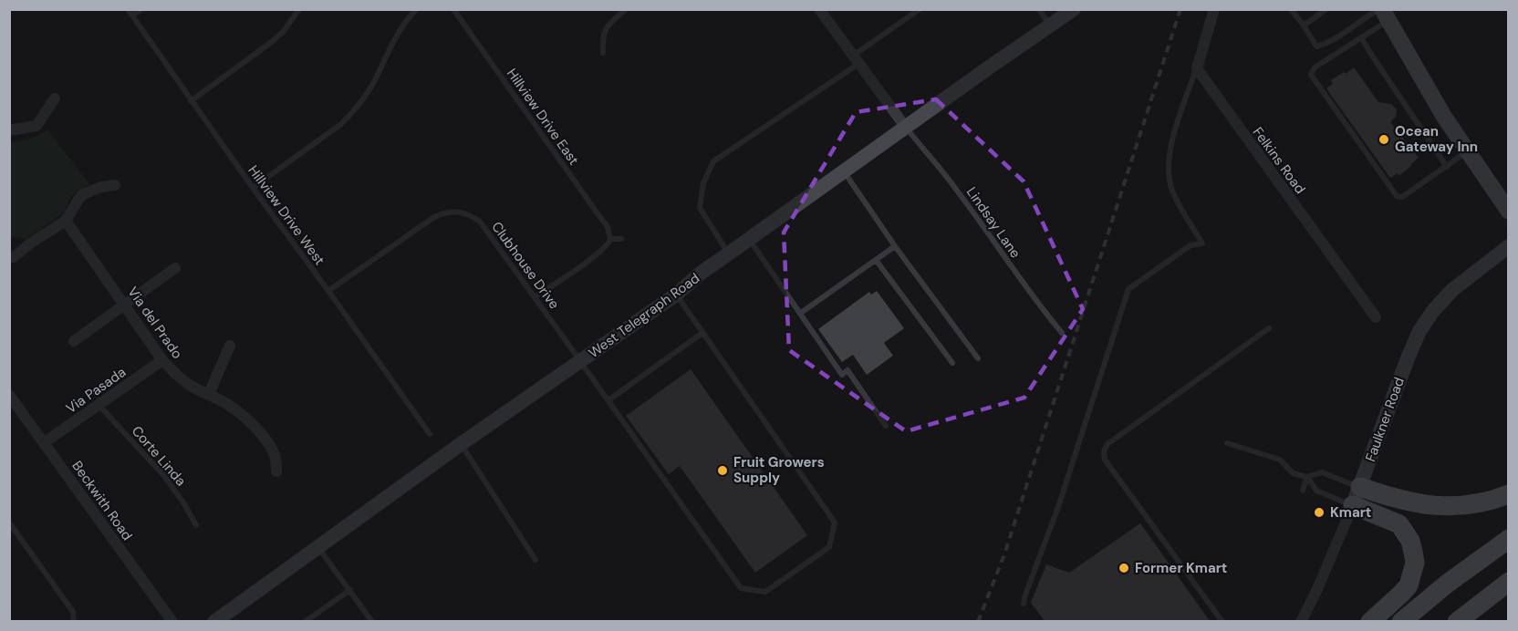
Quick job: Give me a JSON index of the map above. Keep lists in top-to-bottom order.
{
  "streets": {
    "main road": ["West Telegraph Road", "Faulkner Road"],
    "street": [
      "Felkins Road",
      "Via del Prado",
      "Via Pasada",
      "Beckwith Road"
    ],
    "lane": [
      "Hillview Drive East",
      "Hillview Drive West",
      "Lindsay Lane",
      "Clubhouse Drive",
      "Corte Linda"
    ]
  },
  "crossings": [
    ["Hillview Drive West", "Clubhouse Drive"],
    ["Lindsay Lane", "West Telegraph Road"],
    ["Clubhouse Drive", "West Telegraph Road"],
    ["Via del Prado", "Via Pasada"],
    ["Via Pasada", "Corte Linda"],
    ["Via Pasada", "Beckwith Road"]
  ],
  "places": [
    "Ocean Gateway Inn",
    "Fruit Growers Supply",
    "Kmart",
    "Former Kmart"
  ]
}
